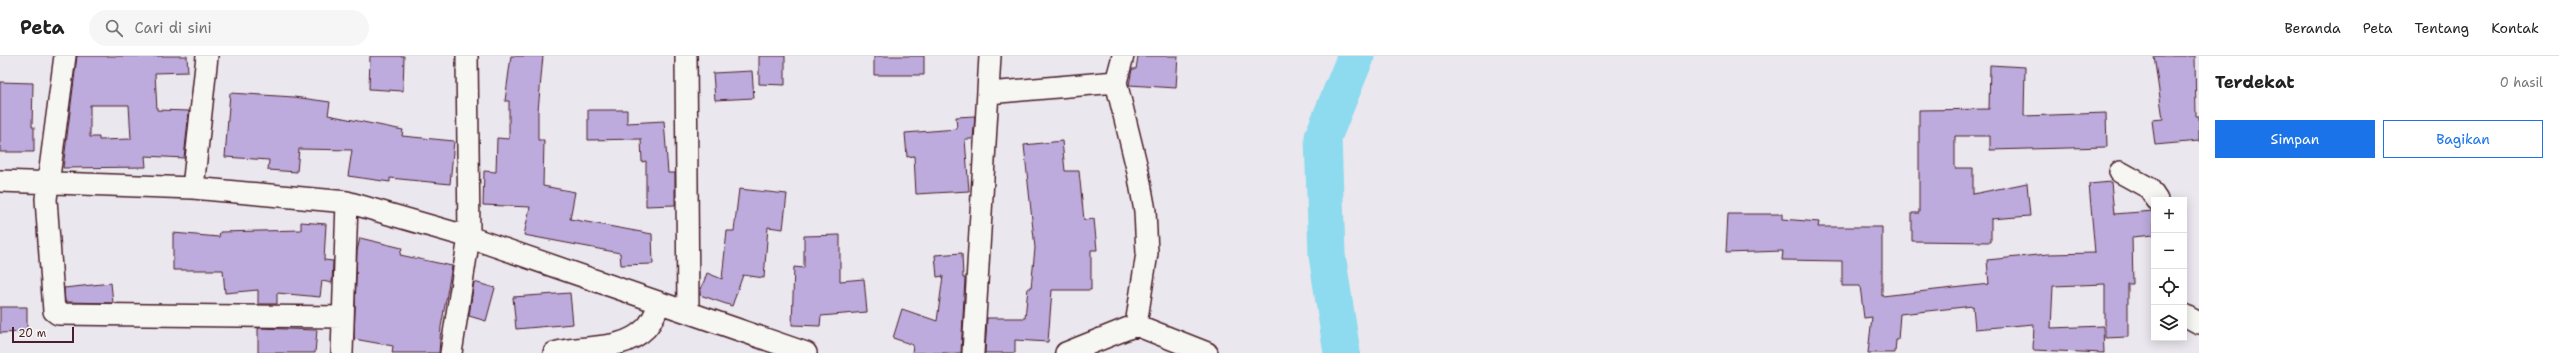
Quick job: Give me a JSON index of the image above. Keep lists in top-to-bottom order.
{
  "scale_bar": "20 m",
  "page": {
    "header": "Peta",
    "search": "Cari di sini",
    "nav": [
      "Beranda",
      "Peta",
      "Tentang",
      "Kontak"
    ],
    "heading": ["Terdekat", "0 hasil"],
    "buttons": ["Simpan", "Bagikan"],
    "map_buttons": ["+", "−"],
    "scale": "20 m"
  }
}
